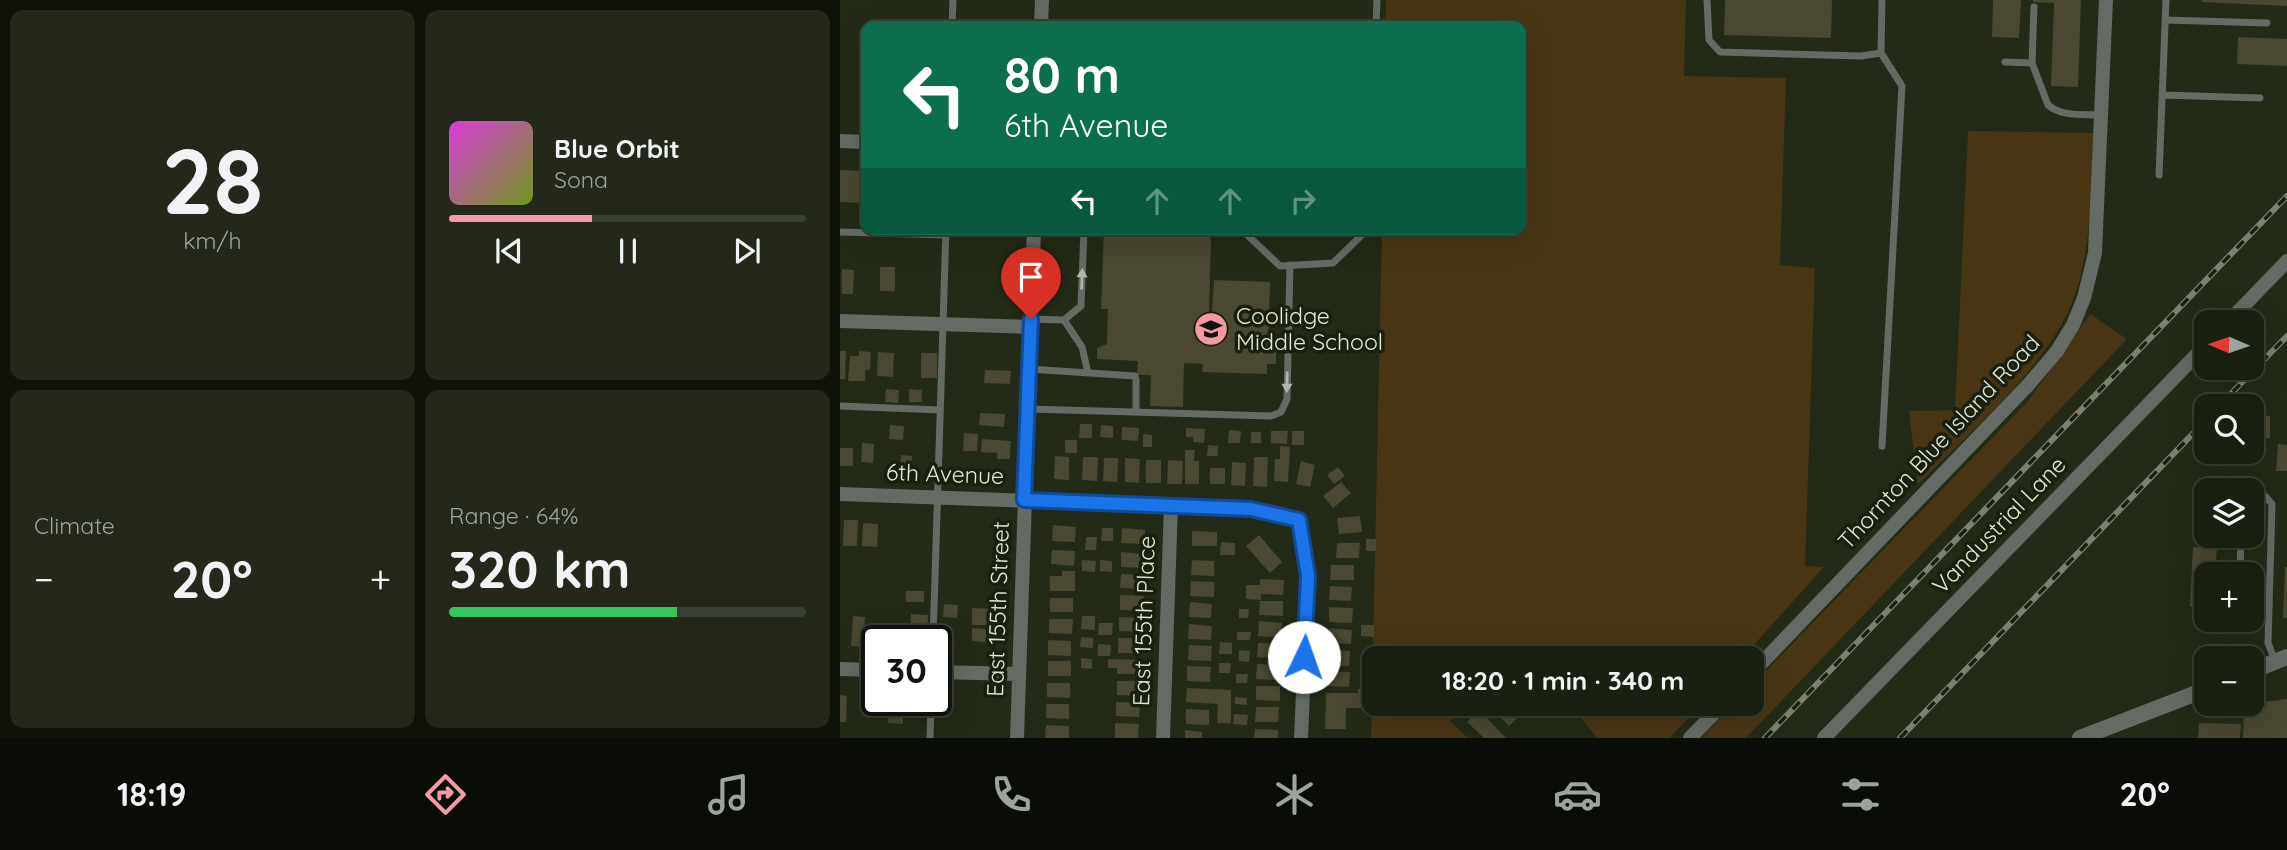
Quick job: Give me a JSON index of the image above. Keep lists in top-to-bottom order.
{
  "streets": {
    "street": [
      "Thornton Blue Island Road",
      "6th Avenue",
      "Vandustrial Lane",
      "East 155th Street",
      "East 155th Place"
    ]
  },
  "crossings": [
    ["6th Avenue", "East 155th Street"],
    ["6th Avenue", "East 155th Place"]
  ],
  "places": {
    "school or university": ["Coolidge Middle School"]
  },
  "north": "left",
  "page": {
    "tile": [
      ["28", "km/h"],
      "Climate",
      ["Range · 64%", "320 km"]
    ],
    "turn": ["80 m", "6th Avenue"],
    "song": ["Blue Orbit", "Sona"],
    "map_buttons": ["+", "−"],
    "heat": ["−", "20°", "+"],
    "limit": "30",
    "trip": "18:20 · 1 min · 340 m",
    "tabs": ["18:19", "20°"]
  }
}
